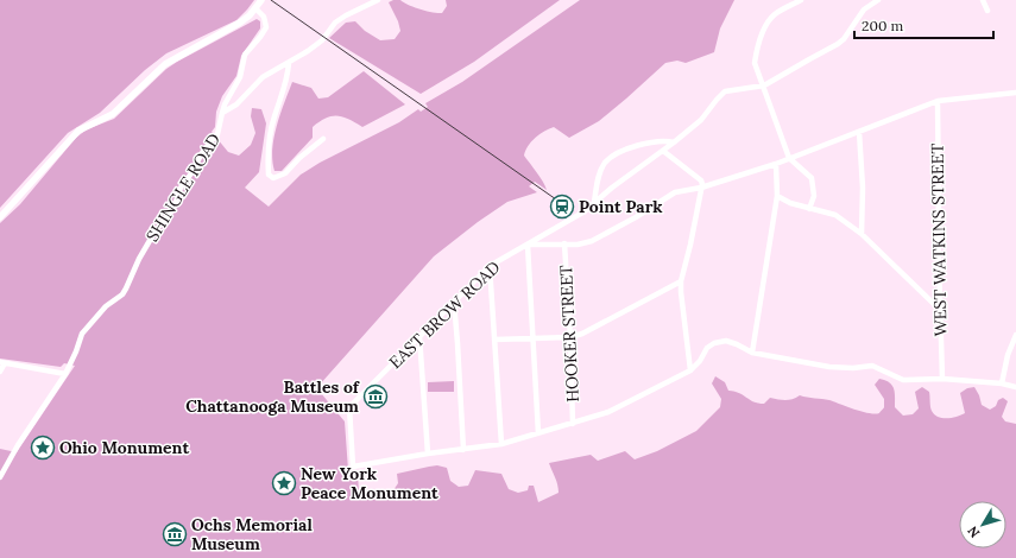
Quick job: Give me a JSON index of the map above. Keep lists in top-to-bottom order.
{
  "streets": {
    "street": [
      "SHINGLE ROAD",
      "WEST WATKINS STREET",
      "EAST BROW ROAD",
      "HOOKER STREET"
    ]
  },
  "places": {
    "station": ["Point Park"],
    "museum": ["Battles of Chattanooga Museum", "Ochs Memorial Museum"],
    "place": ["Ohio Monument", "New York Peace Monument"]
  },
  "scale_bar": "200 m",
  "north": "bottom left"
}
